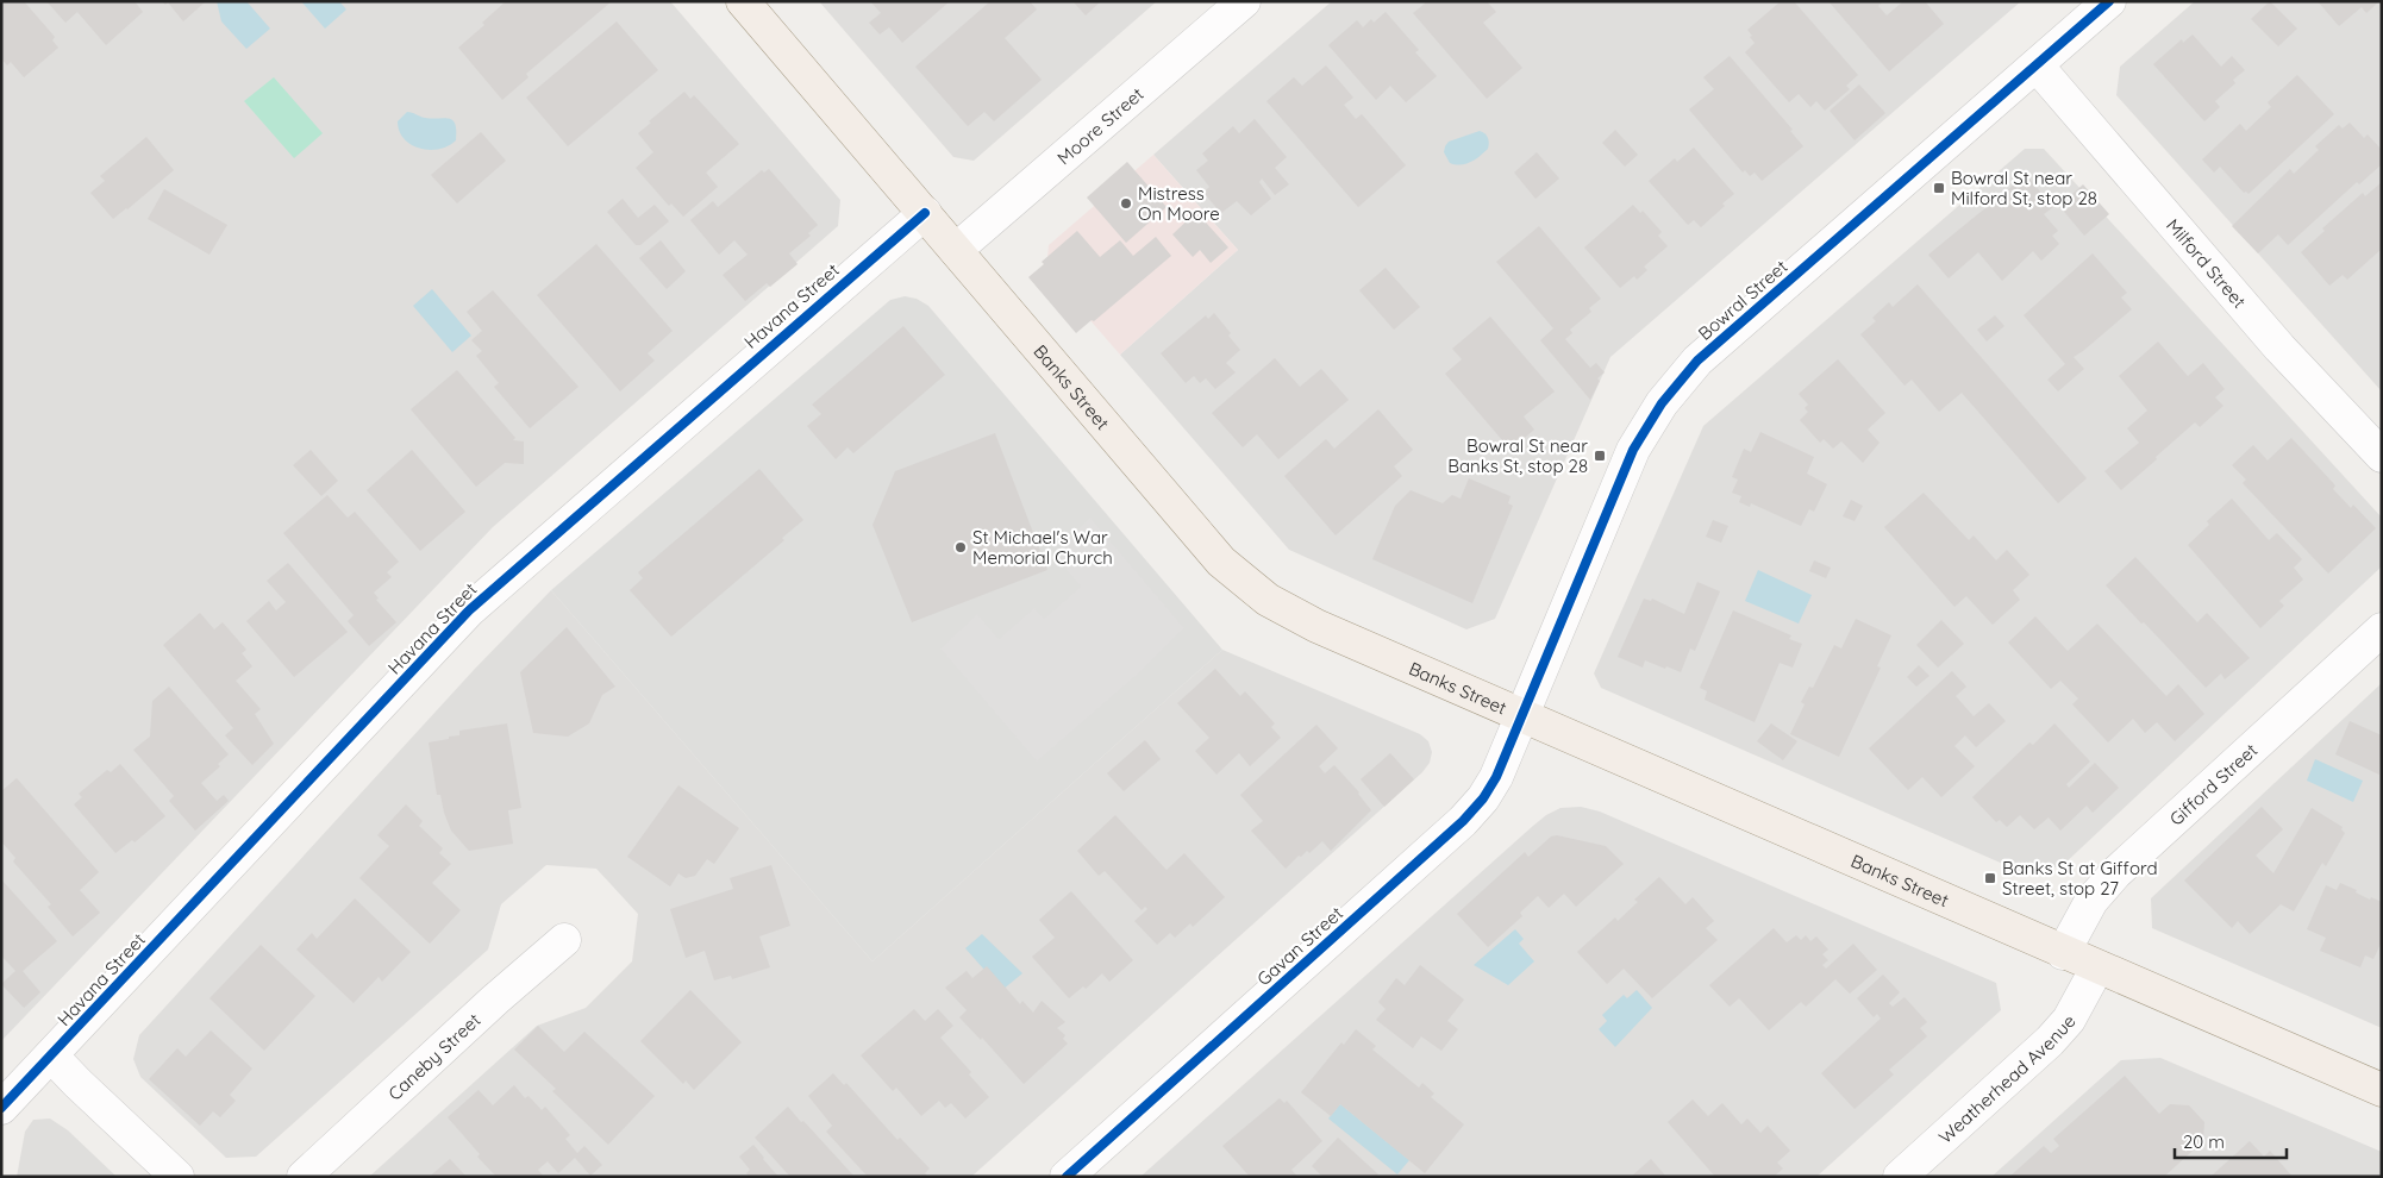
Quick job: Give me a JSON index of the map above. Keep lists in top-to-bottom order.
{
  "streets": {
    "main road": ["Banks Street"],
    "street": [
      "Moore Street",
      "Milford Street",
      "Bowral Street",
      "Havana Street",
      "Gifford Street",
      "Gavan Street",
      "Caneby Street",
      "Weatherhead Avenue"
    ]
  },
  "crossings": [
    ["Moore Street", "Banks Street"],
    ["Milford Street", "Bowral Street"],
    ["Bowral Street", "Banks Street"],
    ["Bowral Street", "Gavan Street"],
    ["Havana Street", "Banks Street"],
    ["Banks Street", "Gifford Street"],
    ["Banks Street", "Gavan Street"],
    ["Banks Street", "Weatherhead Avenue"]
  ],
  "places": {
    "transit": ["Bowral St near Milford St, stop 28", "Bowral St near Banks St, stop 28", "Banks St at Gifford Street, stop 27"],
    "other": ["Mistress On Moore", "St Michael's War Memorial Church"]
  },
  "scale_bar": "20 m"
}
